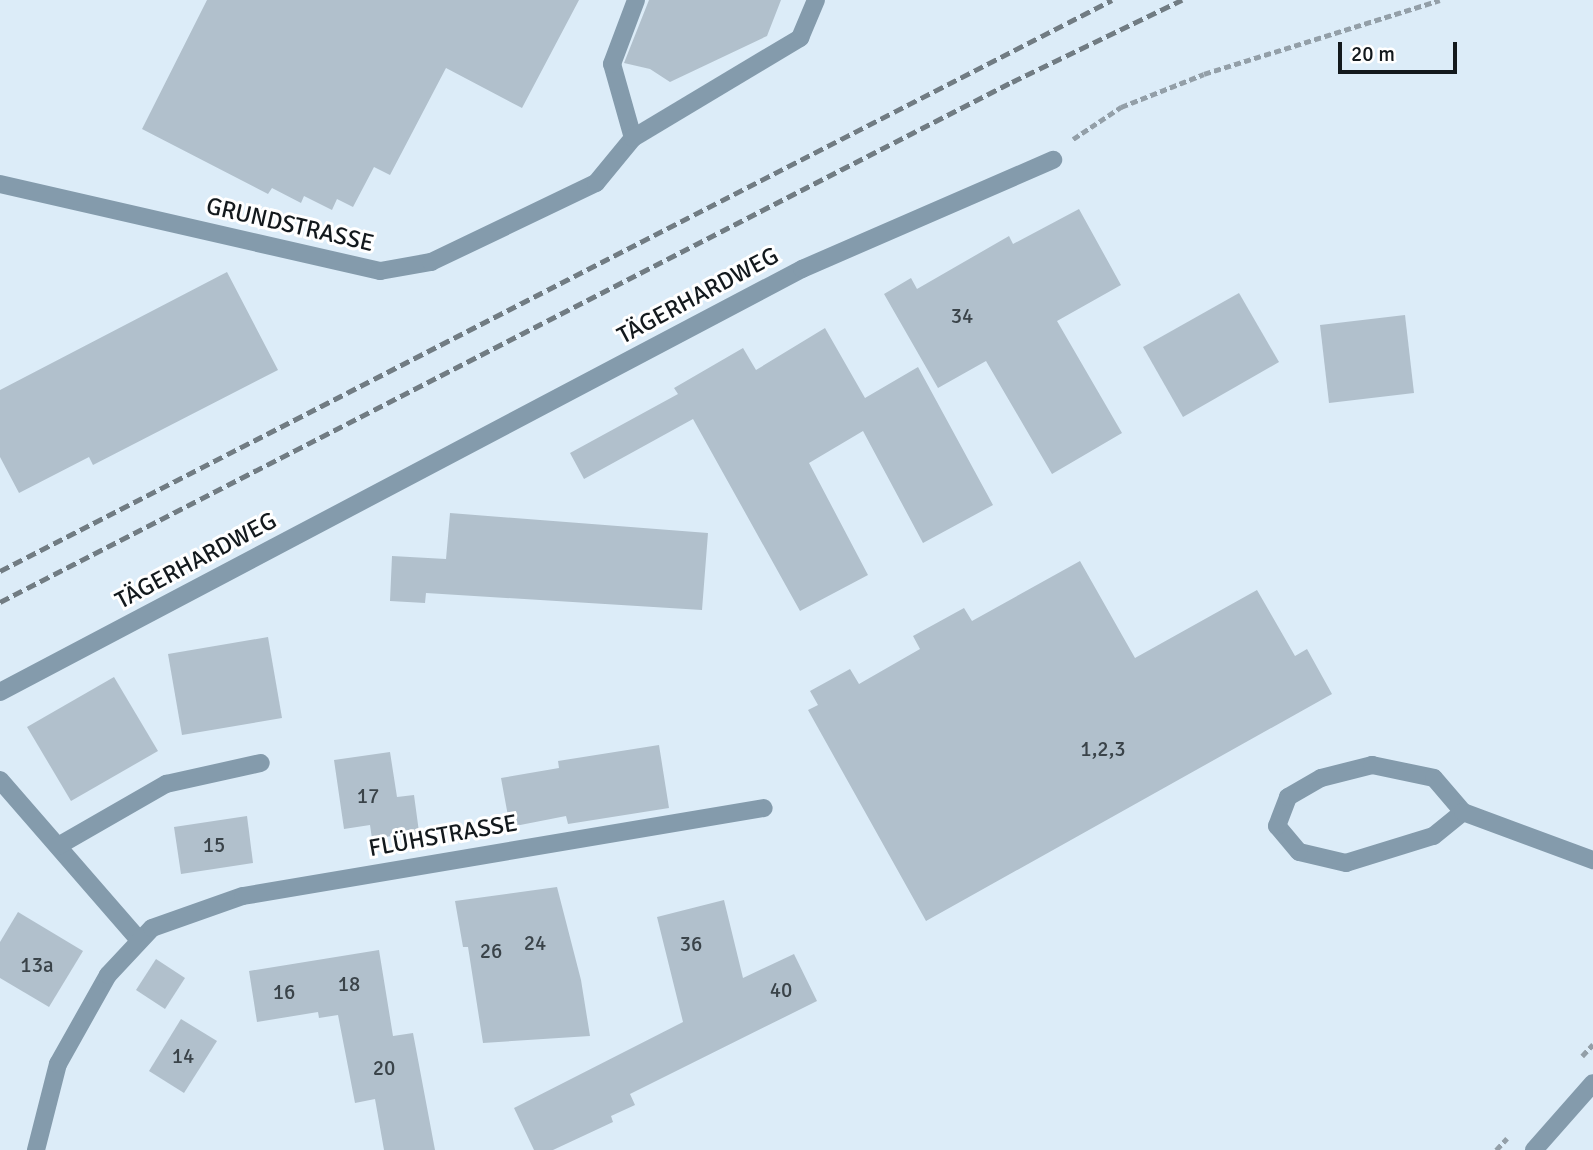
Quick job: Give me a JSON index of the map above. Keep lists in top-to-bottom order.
{
  "streets": {
    "street": ["GRUNDSTRASSE", "TÄGERHARDWEG", "FLÜHSTRASSE"]
  },
  "house_numbers": [
    "34",
    "1,2,3",
    "17",
    "15",
    "24",
    "36",
    "26",
    "13a",
    "18",
    "40",
    "16",
    "14",
    "20"
  ],
  "scale_bar": "20 m"
}
